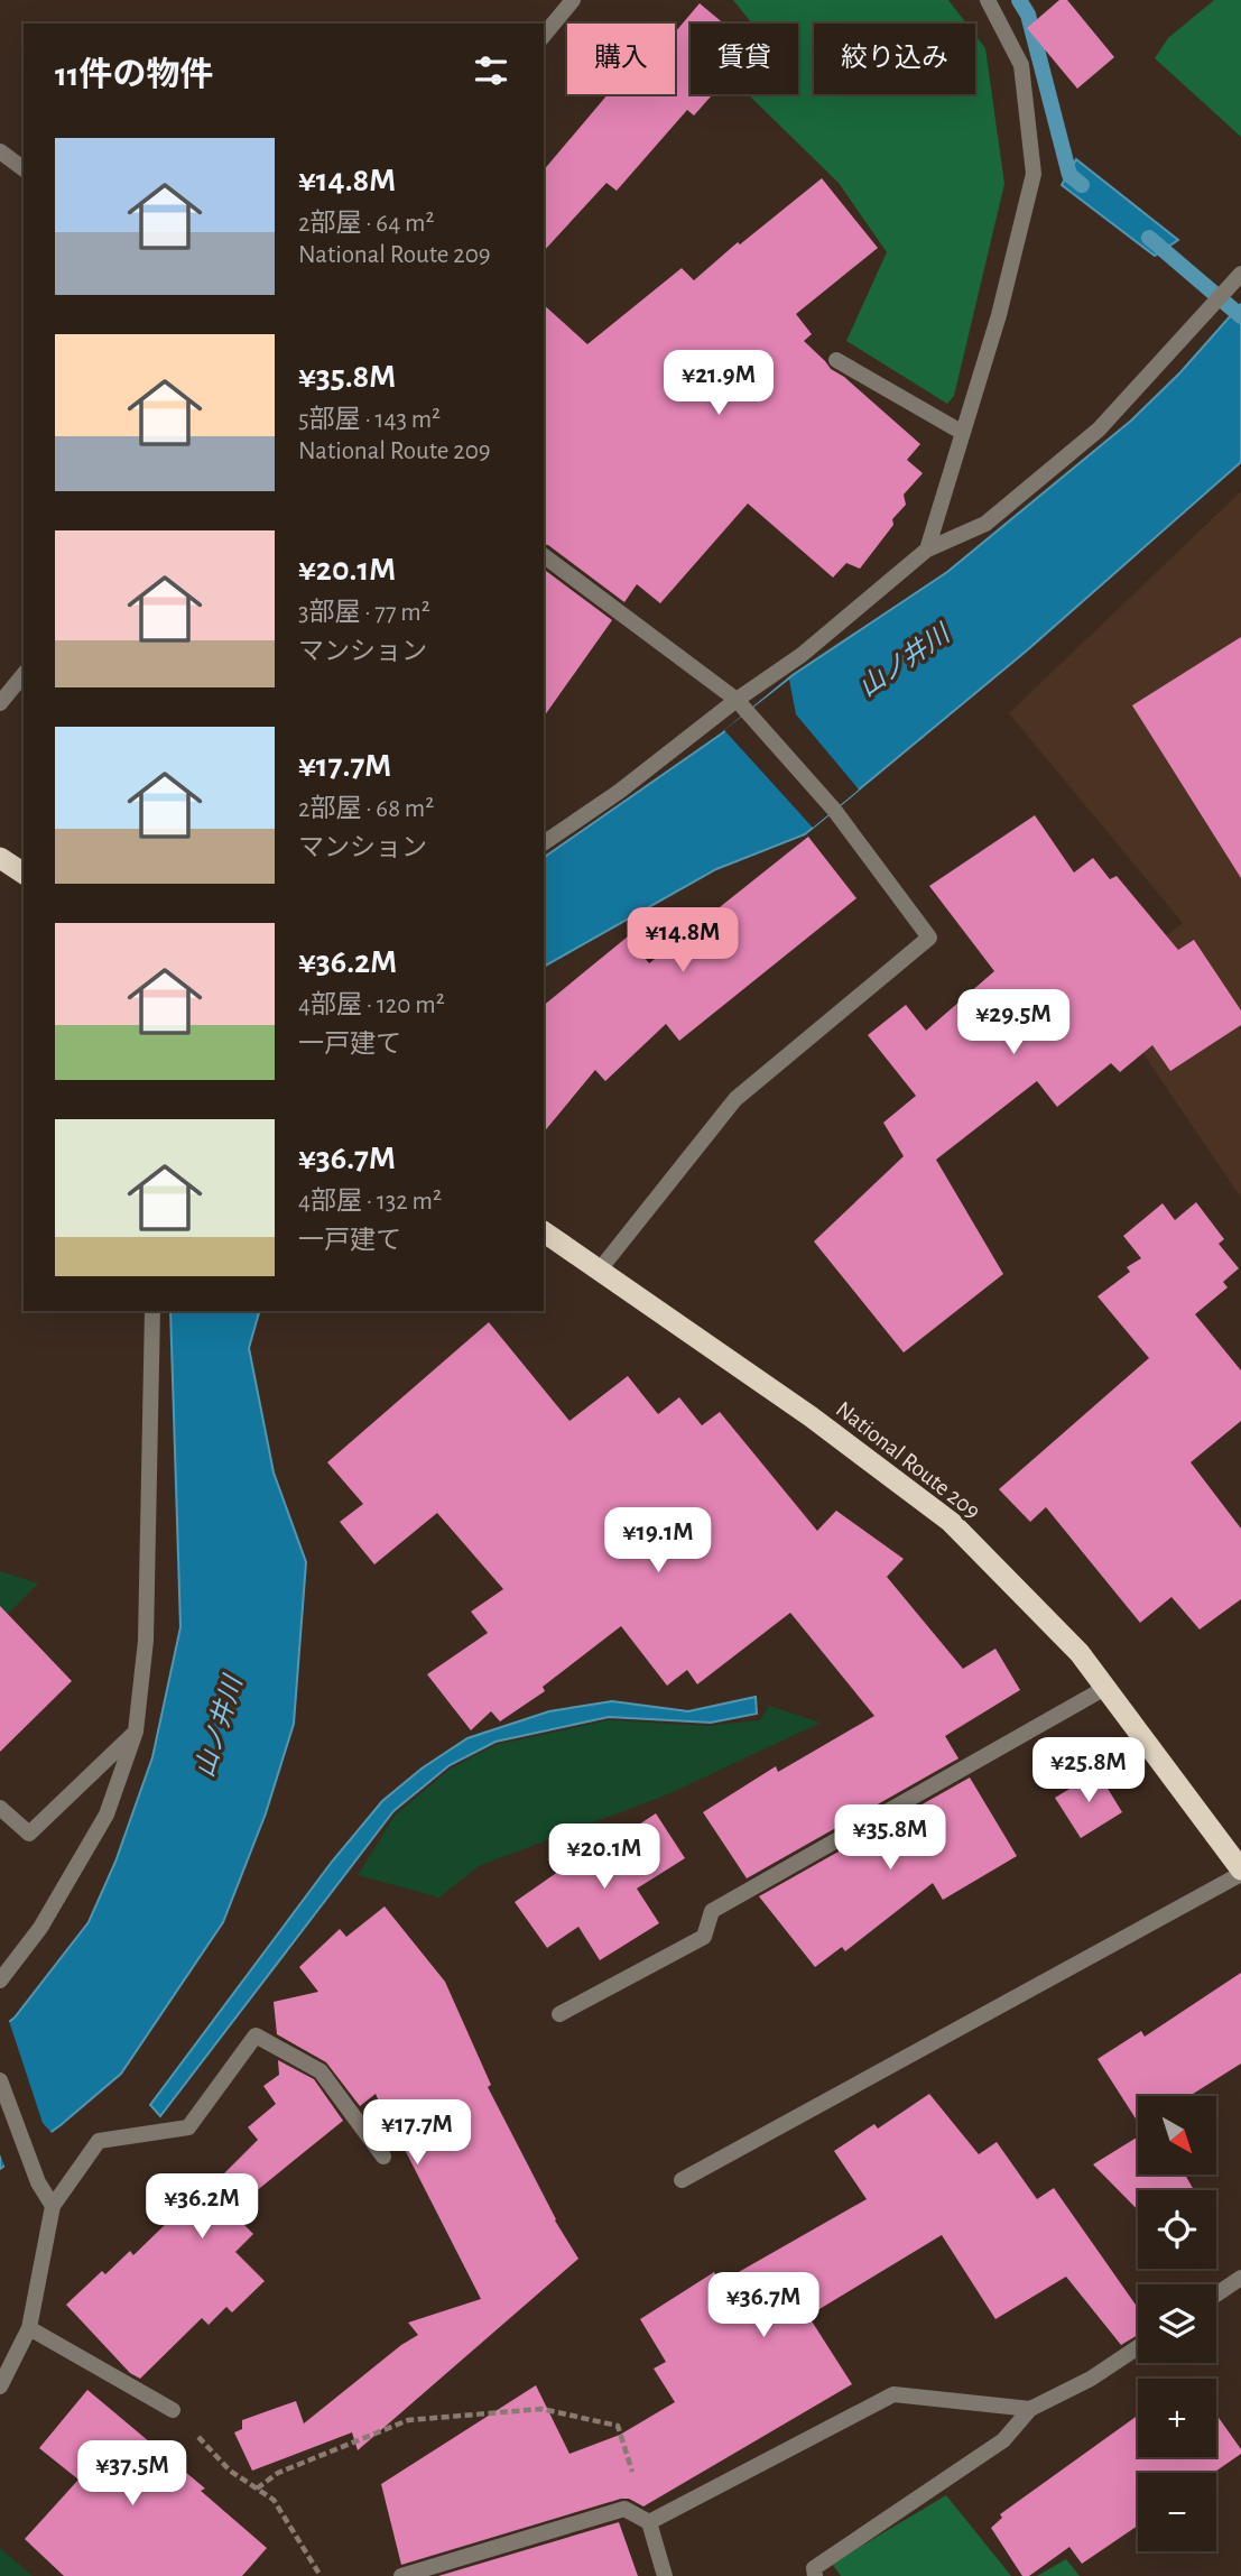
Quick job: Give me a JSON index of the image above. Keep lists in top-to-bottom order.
{
  "streets": {
    "highway": ["National Route 209"]
  },
  "water": ["山ノ井川"],
  "north": "bottom right",
  "page": {
    "chip": ["購入", "賃貸", "絞り込み"],
    "heading": "11件の物件",
    "list": [
      {
        "name": "¥14.8M",
        "note": "2部屋 · 64 m² · National Route 209"
      },
      {
        "name": "¥35.8M",
        "note": "5部屋 · 143 m² · National Route 209"
      },
      {
        "name": "¥20.1M",
        "note": "3部屋 · 77 m² · マンション"
      },
      {
        "name": "¥17.7M",
        "note": "2部屋 · 68 m² · マンション"
      },
      {
        "name": "¥36.2M",
        "note": "4部屋 · 120 m² · 一戸建て"
      },
      {
        "name": "¥36.7M",
        "note": "4部屋 · 132 m² · 一戸建て"
      }
    ],
    "price": [
      "¥21.9M",
      "¥14.8M",
      "¥29.5M",
      "¥19.1M",
      "¥25.8M",
      "¥35.8M",
      "¥20.1M",
      "¥17.7M",
      "¥36.2M",
      "¥36.7M",
      "¥37.5M"
    ],
    "map_buttons": ["+", "−"]
  }
}
